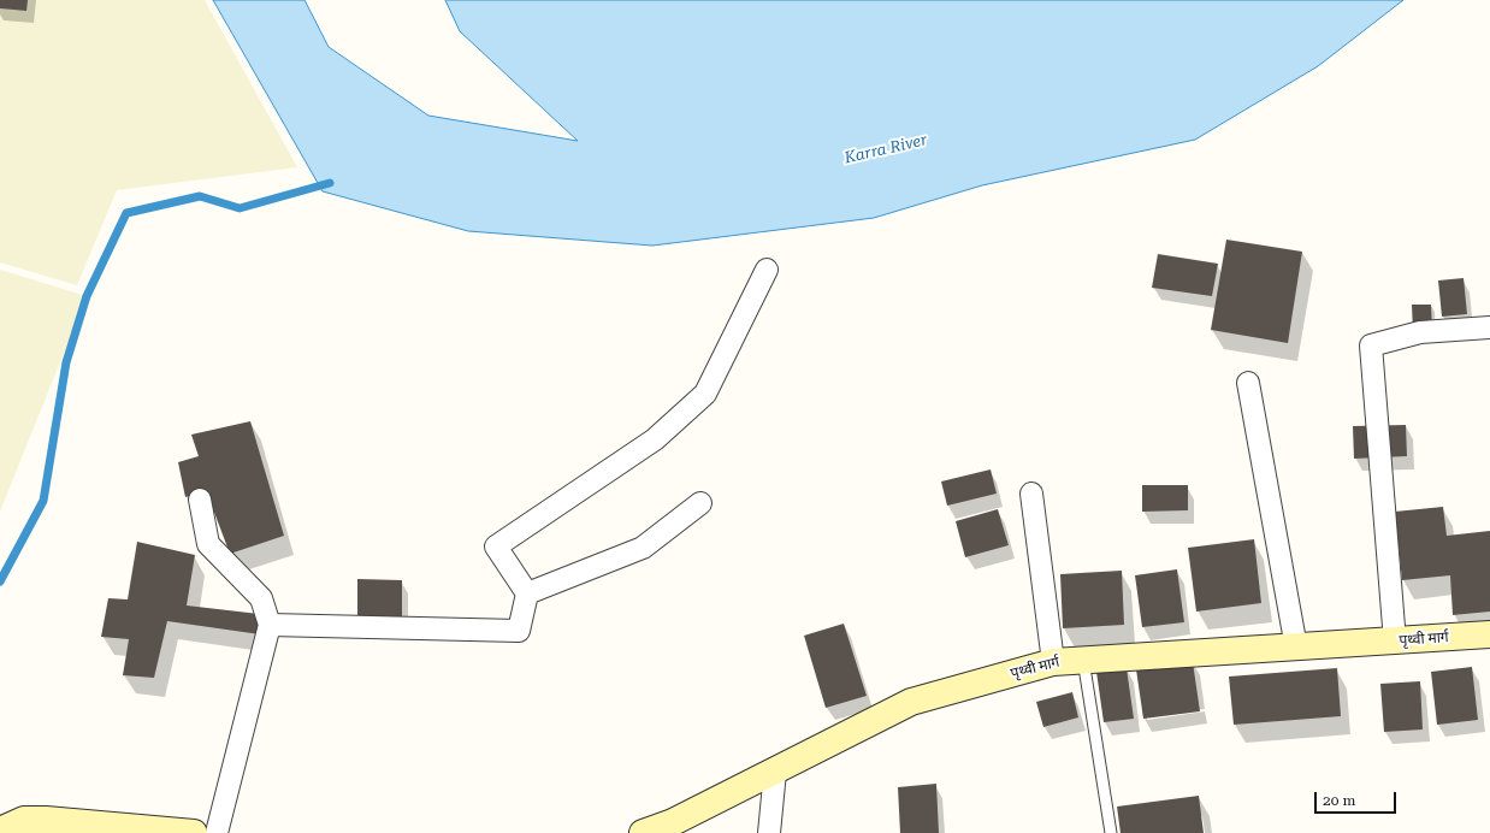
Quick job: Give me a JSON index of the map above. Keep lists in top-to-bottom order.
{
  "streets": {
    "street": ["पृथ्वी मार्ग"]
  },
  "water": ["Karra River"],
  "scale_bar": "20 m"
}
